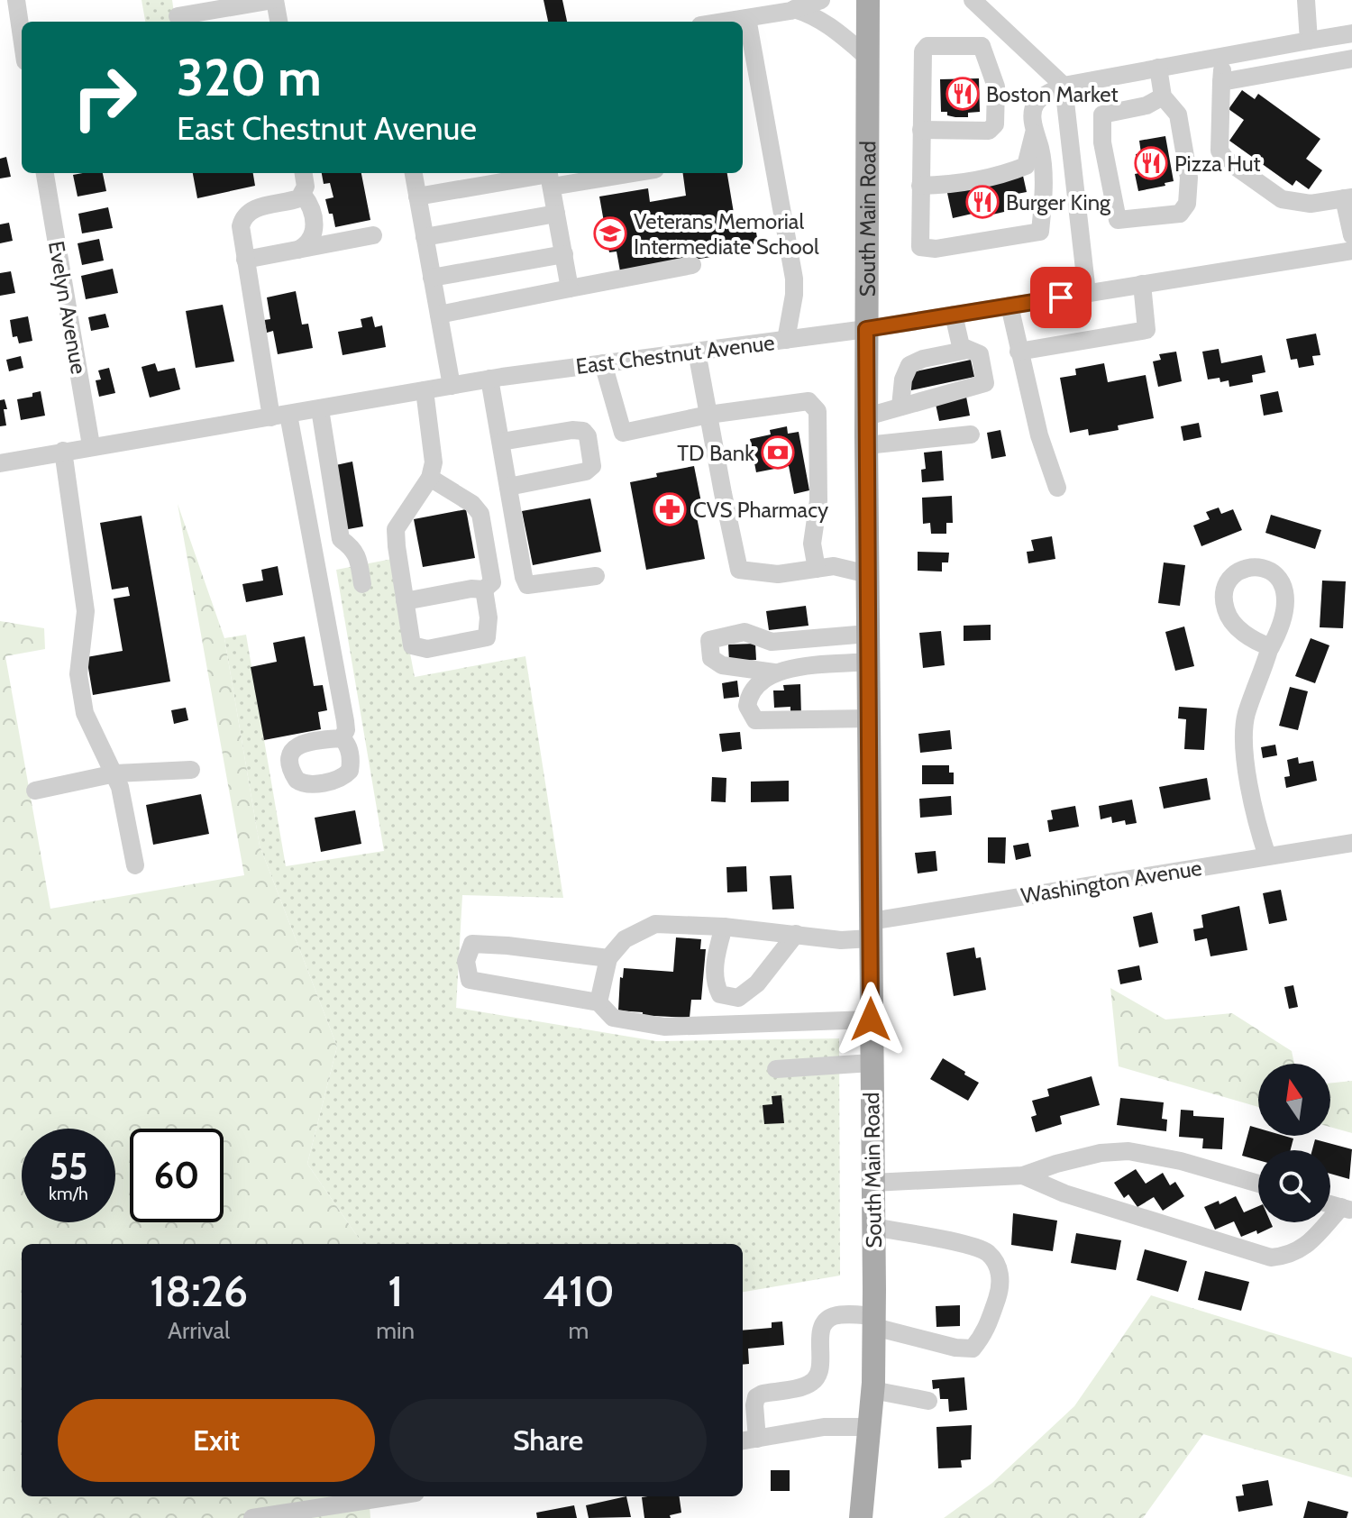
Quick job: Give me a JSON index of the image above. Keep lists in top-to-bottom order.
{
  "streets": {
    "main road": ["South Main Road"],
    "street": ["Evelyn Avenue", "East Chestnut Avenue", "Washington Avenue"]
  },
  "crossings": [
    ["South Main Road", "East Chestnut Avenue"],
    ["South Main Road", "Washington Avenue"],
    ["Evelyn Avenue", "East Chestnut Avenue"]
  ],
  "places": {
    "restaurant": ["Boston Market", "Pizza Hut", "Burger King"],
    "school or university": ["Veterans Memorial Intermediate School"],
    "bank": ["TD Bank"],
    "pharmacy": ["CVS Pharmacy"]
  },
  "north": "top",
  "page": {
    "turn": ["320 m", "East Chestnut Avenue"],
    "speed": "55 km/h",
    "limit": "60",
    "eta": [
      "18:26",
      "Arrival",
      "1",
      "min",
      "410",
      "m"
    ],
    "buttons": ["Exit", "Share"]
  }
}
